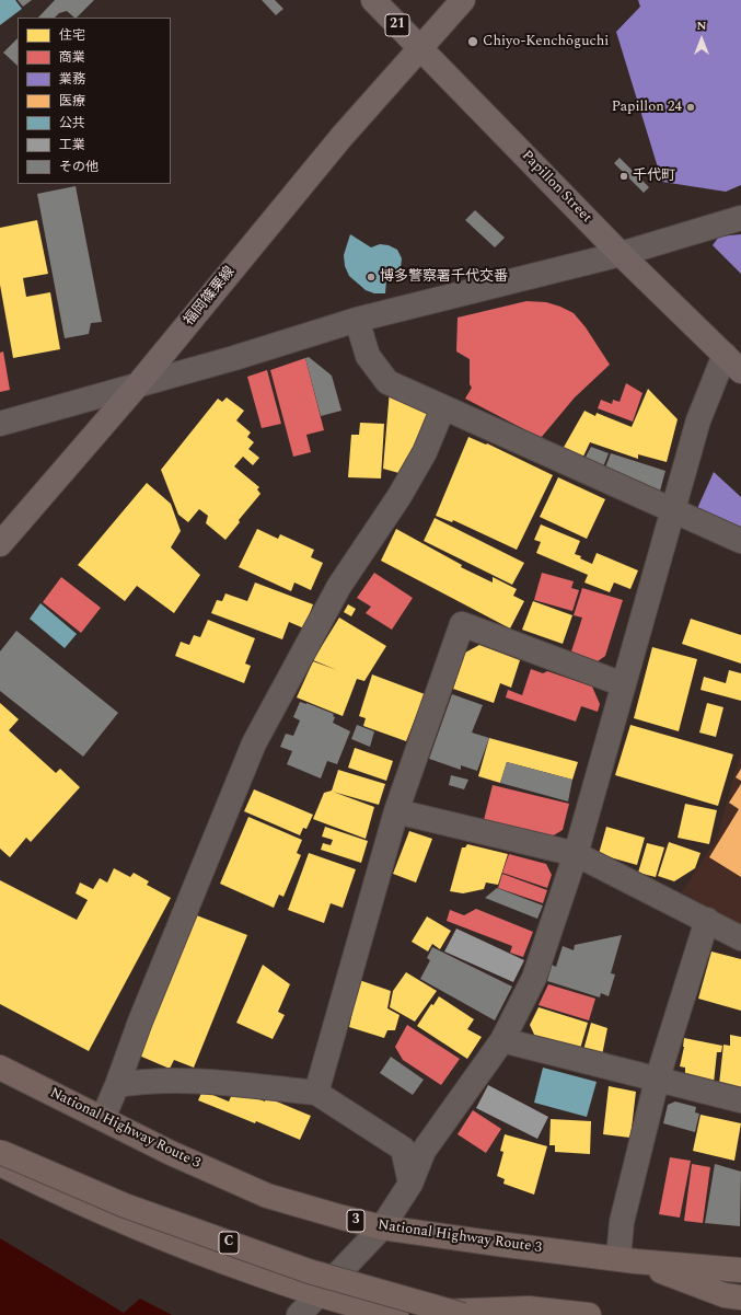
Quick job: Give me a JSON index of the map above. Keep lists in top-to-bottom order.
{
  "streets": {
    "highway": ["National Highway Route 3", "3", "C"],
    "main road": ["21", "Papillon Street", "福岡篠栗線"]
  },
  "crossings": [
    ["21", "Papillon Street"],
    ["21", "福岡篠栗線"],
    ["Papillon Street", "福岡篠栗線"]
  ],
  "places": [
    "Chiyo-Kenchōguchi",
    "Papillon 24",
    "千代町",
    "博多警察署千代交番"
  ],
  "legend": [
    "住宅",
    "商業",
    "業務",
    "医療",
    "公共",
    "工業",
    "その他"
  ],
  "north": "top"
}
